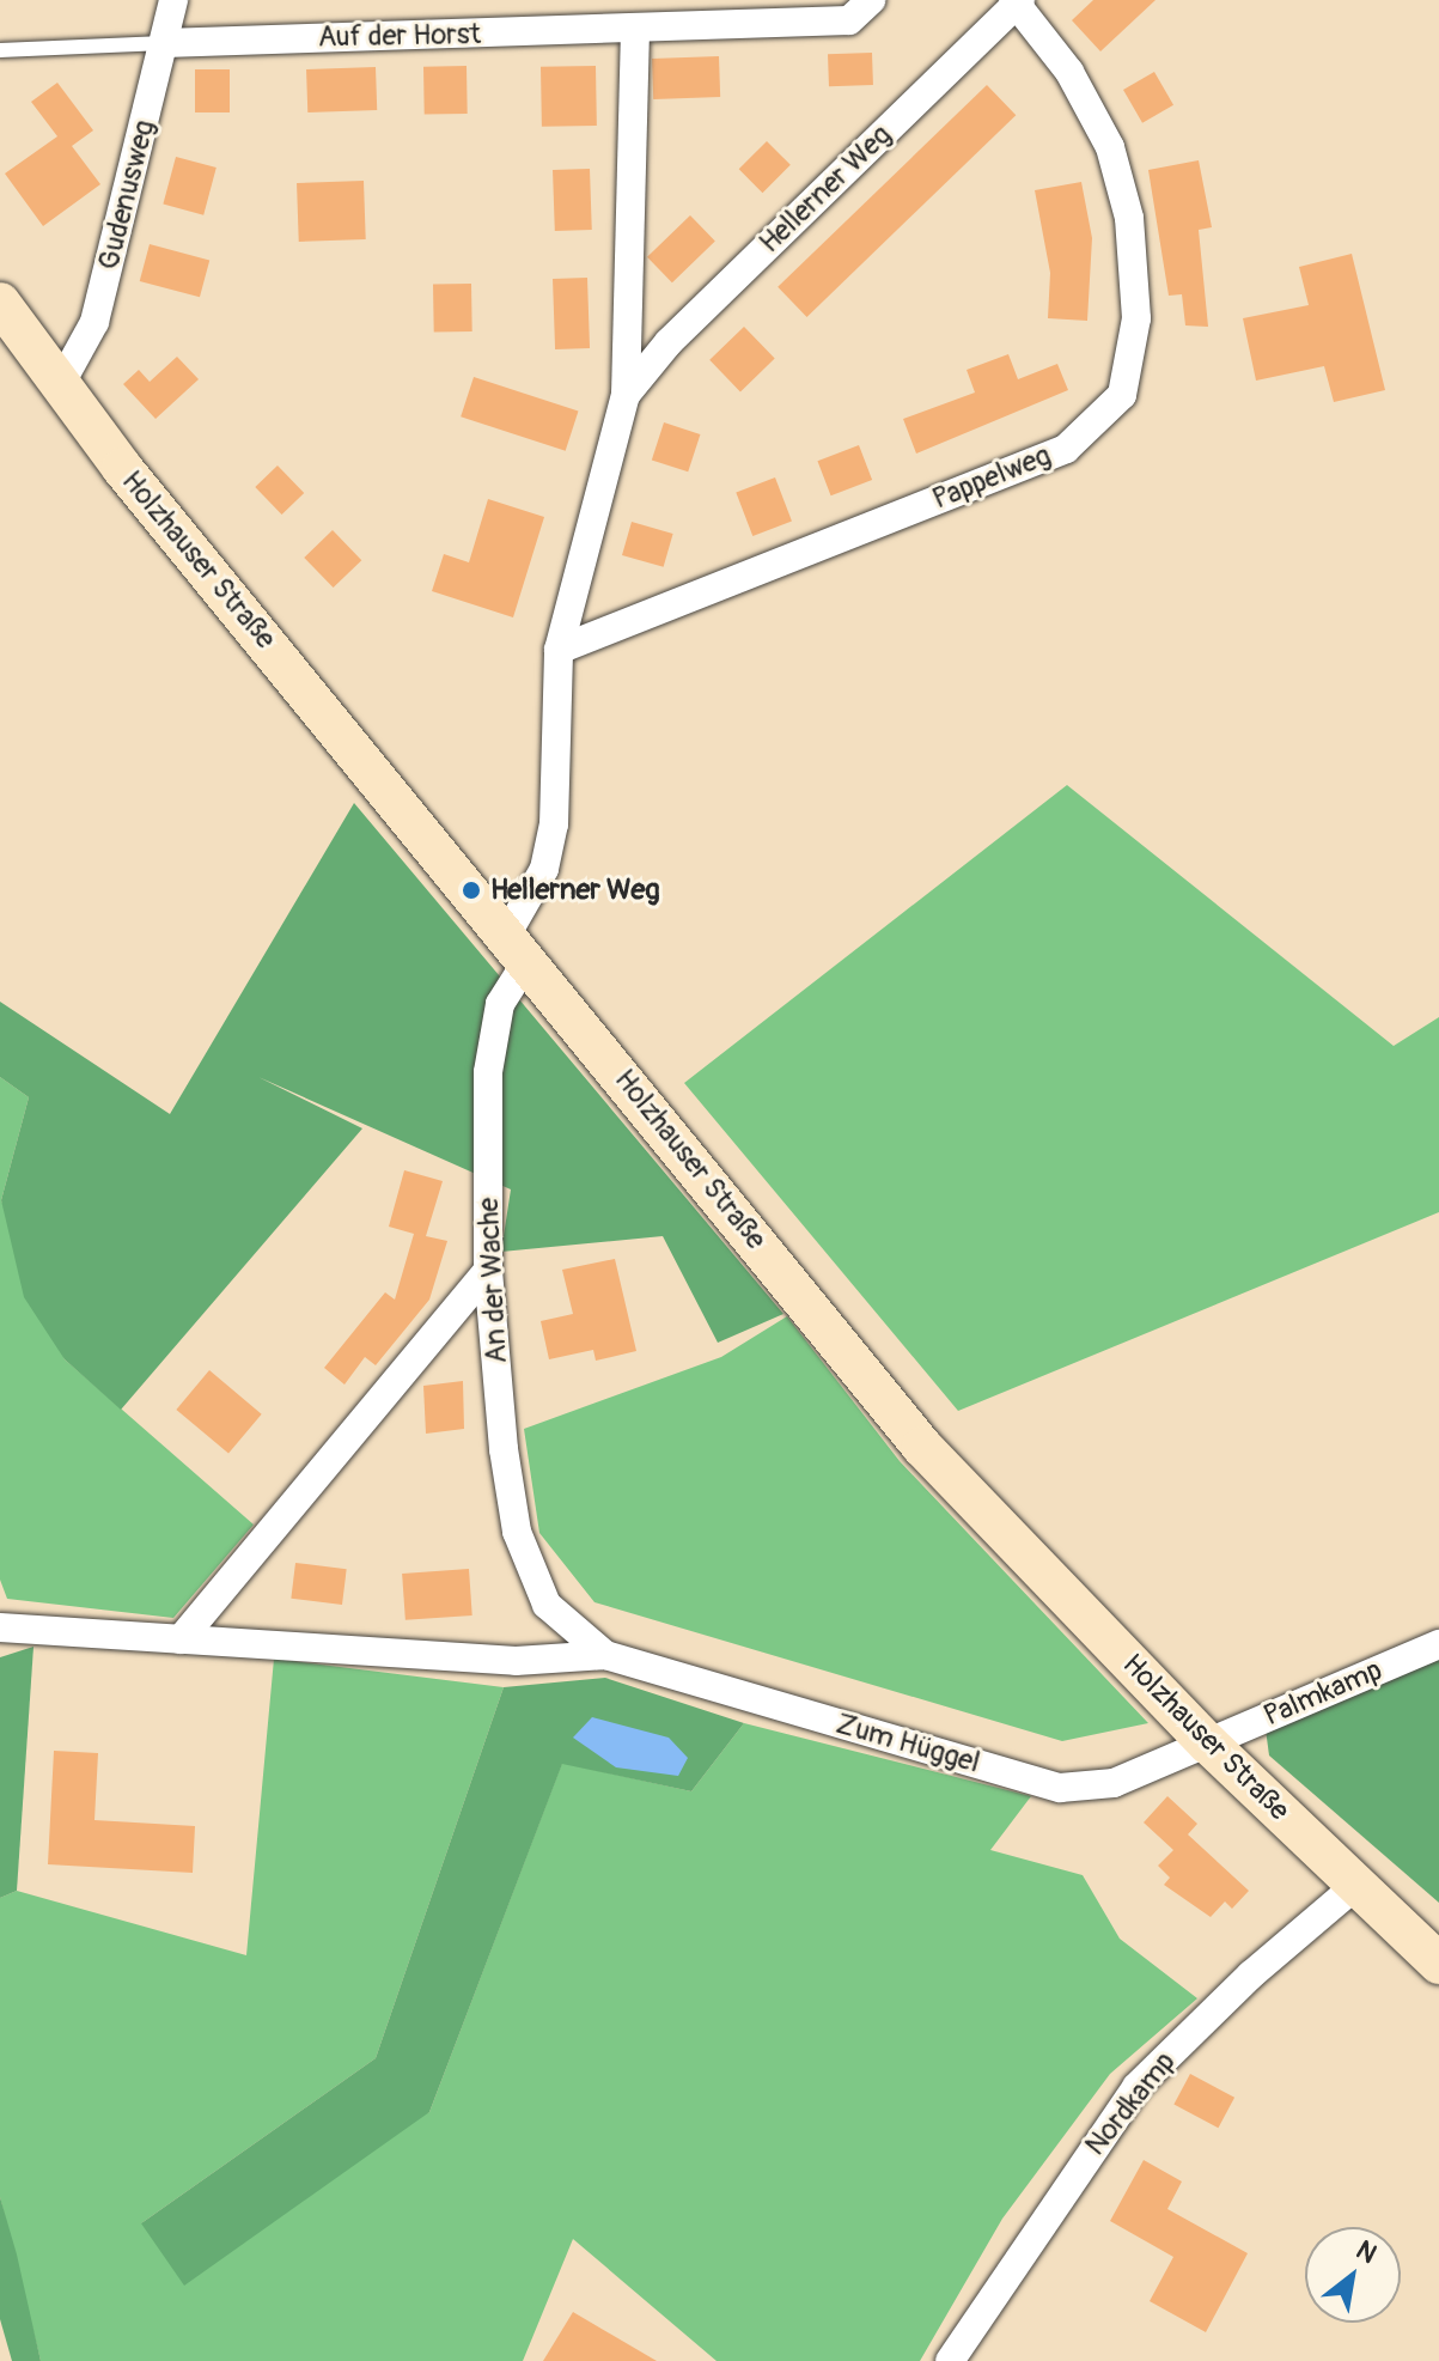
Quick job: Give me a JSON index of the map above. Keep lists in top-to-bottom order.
{
  "streets": {
    "street": [
      "Auf der Horst",
      "Hellerner Weg",
      "Gudenusweg",
      "Pappelweg",
      "Holzhauser Straße",
      "An der Wache",
      "Palmkamp",
      "Zum Hüggel",
      "Nordkamp"
    ]
  },
  "crossings": [
    ["Auf der Horst", "Gudenusweg"],
    ["Hellerner Weg", "Pappelweg"],
    ["Hellerner Weg", "Holzhauser Straße"],
    ["Hellerner Weg", "An der Wache"],
    ["Gudenusweg", "Holzhauser Straße"],
    ["Holzhauser Straße", "An der Wache"],
    ["Holzhauser Straße", "Palmkamp"],
    ["Holzhauser Straße", "Zum Hüggel"],
    ["Holzhauser Straße", "Nordkamp"],
    ["An der Wache", "Zum Hüggel"],
    ["Palmkamp", "Zum Hüggel"]
  ],
  "places": ["Hellerner Weg"],
  "north": "top right"
}
